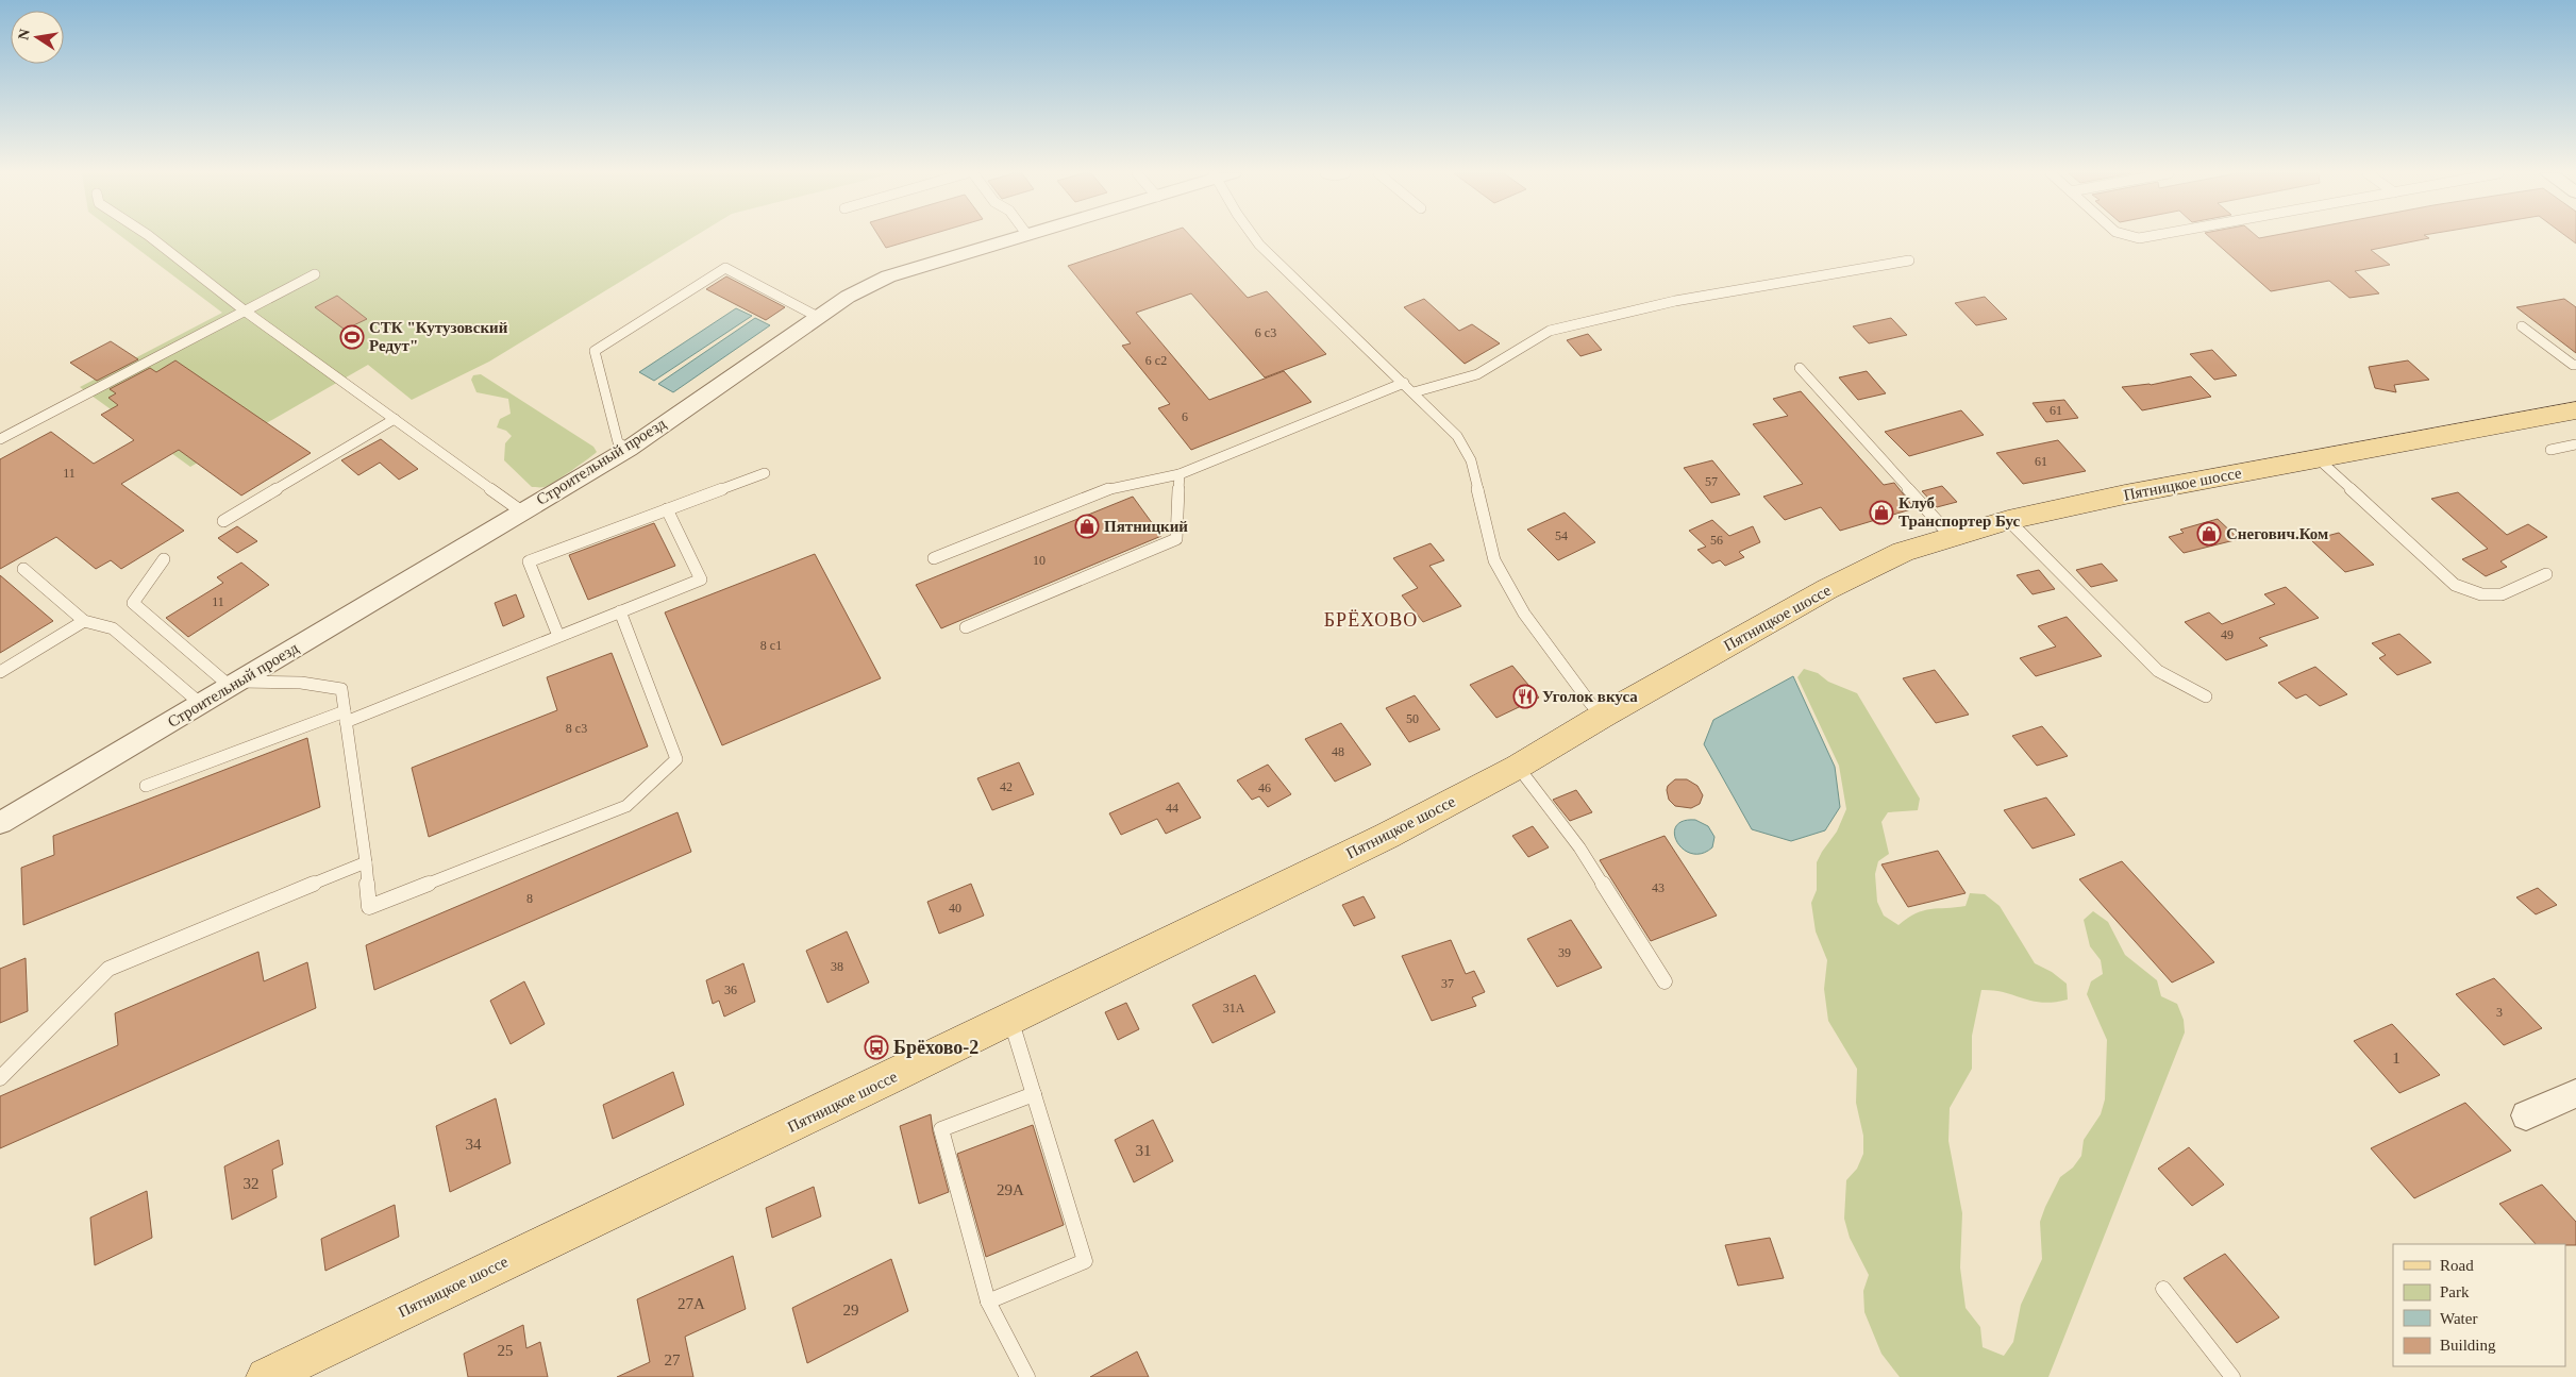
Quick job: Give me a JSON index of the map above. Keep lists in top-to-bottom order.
{
  "streets": {
    "main road": ["Пятницкое шоссе"],
    "street": ["Строительный проезд"]
  },
  "districts": ["БРЁХОВО"],
  "places": {
    "sports": ["СТК \"Кутузовский Редут\""],
    "shop": ["Клуб Транспортер Бус", "Пятницкий", "Снегович.Ком"],
    "restaurant": ["Уголок вкуса"],
    "bus stop": ["Брёхово-2"]
  },
  "house_numbers": [
    "6 с3",
    "6 с2",
    "61",
    "6",
    "61",
    "11",
    "57",
    "54",
    "56",
    "10",
    "11",
    "49",
    "8 с1",
    "50",
    "8 с3",
    "48",
    "42",
    "46",
    "44",
    "43",
    "8",
    "40",
    "39",
    "38",
    "37",
    "36",
    "31А",
    "3",
    "1",
    "34",
    "31",
    "32",
    "29А",
    "27А",
    "29",
    "25",
    "27"
  ],
  "legend": [
    "Road",
    "Park",
    "Water",
    "Building"
  ],
  "north": "left"
}
